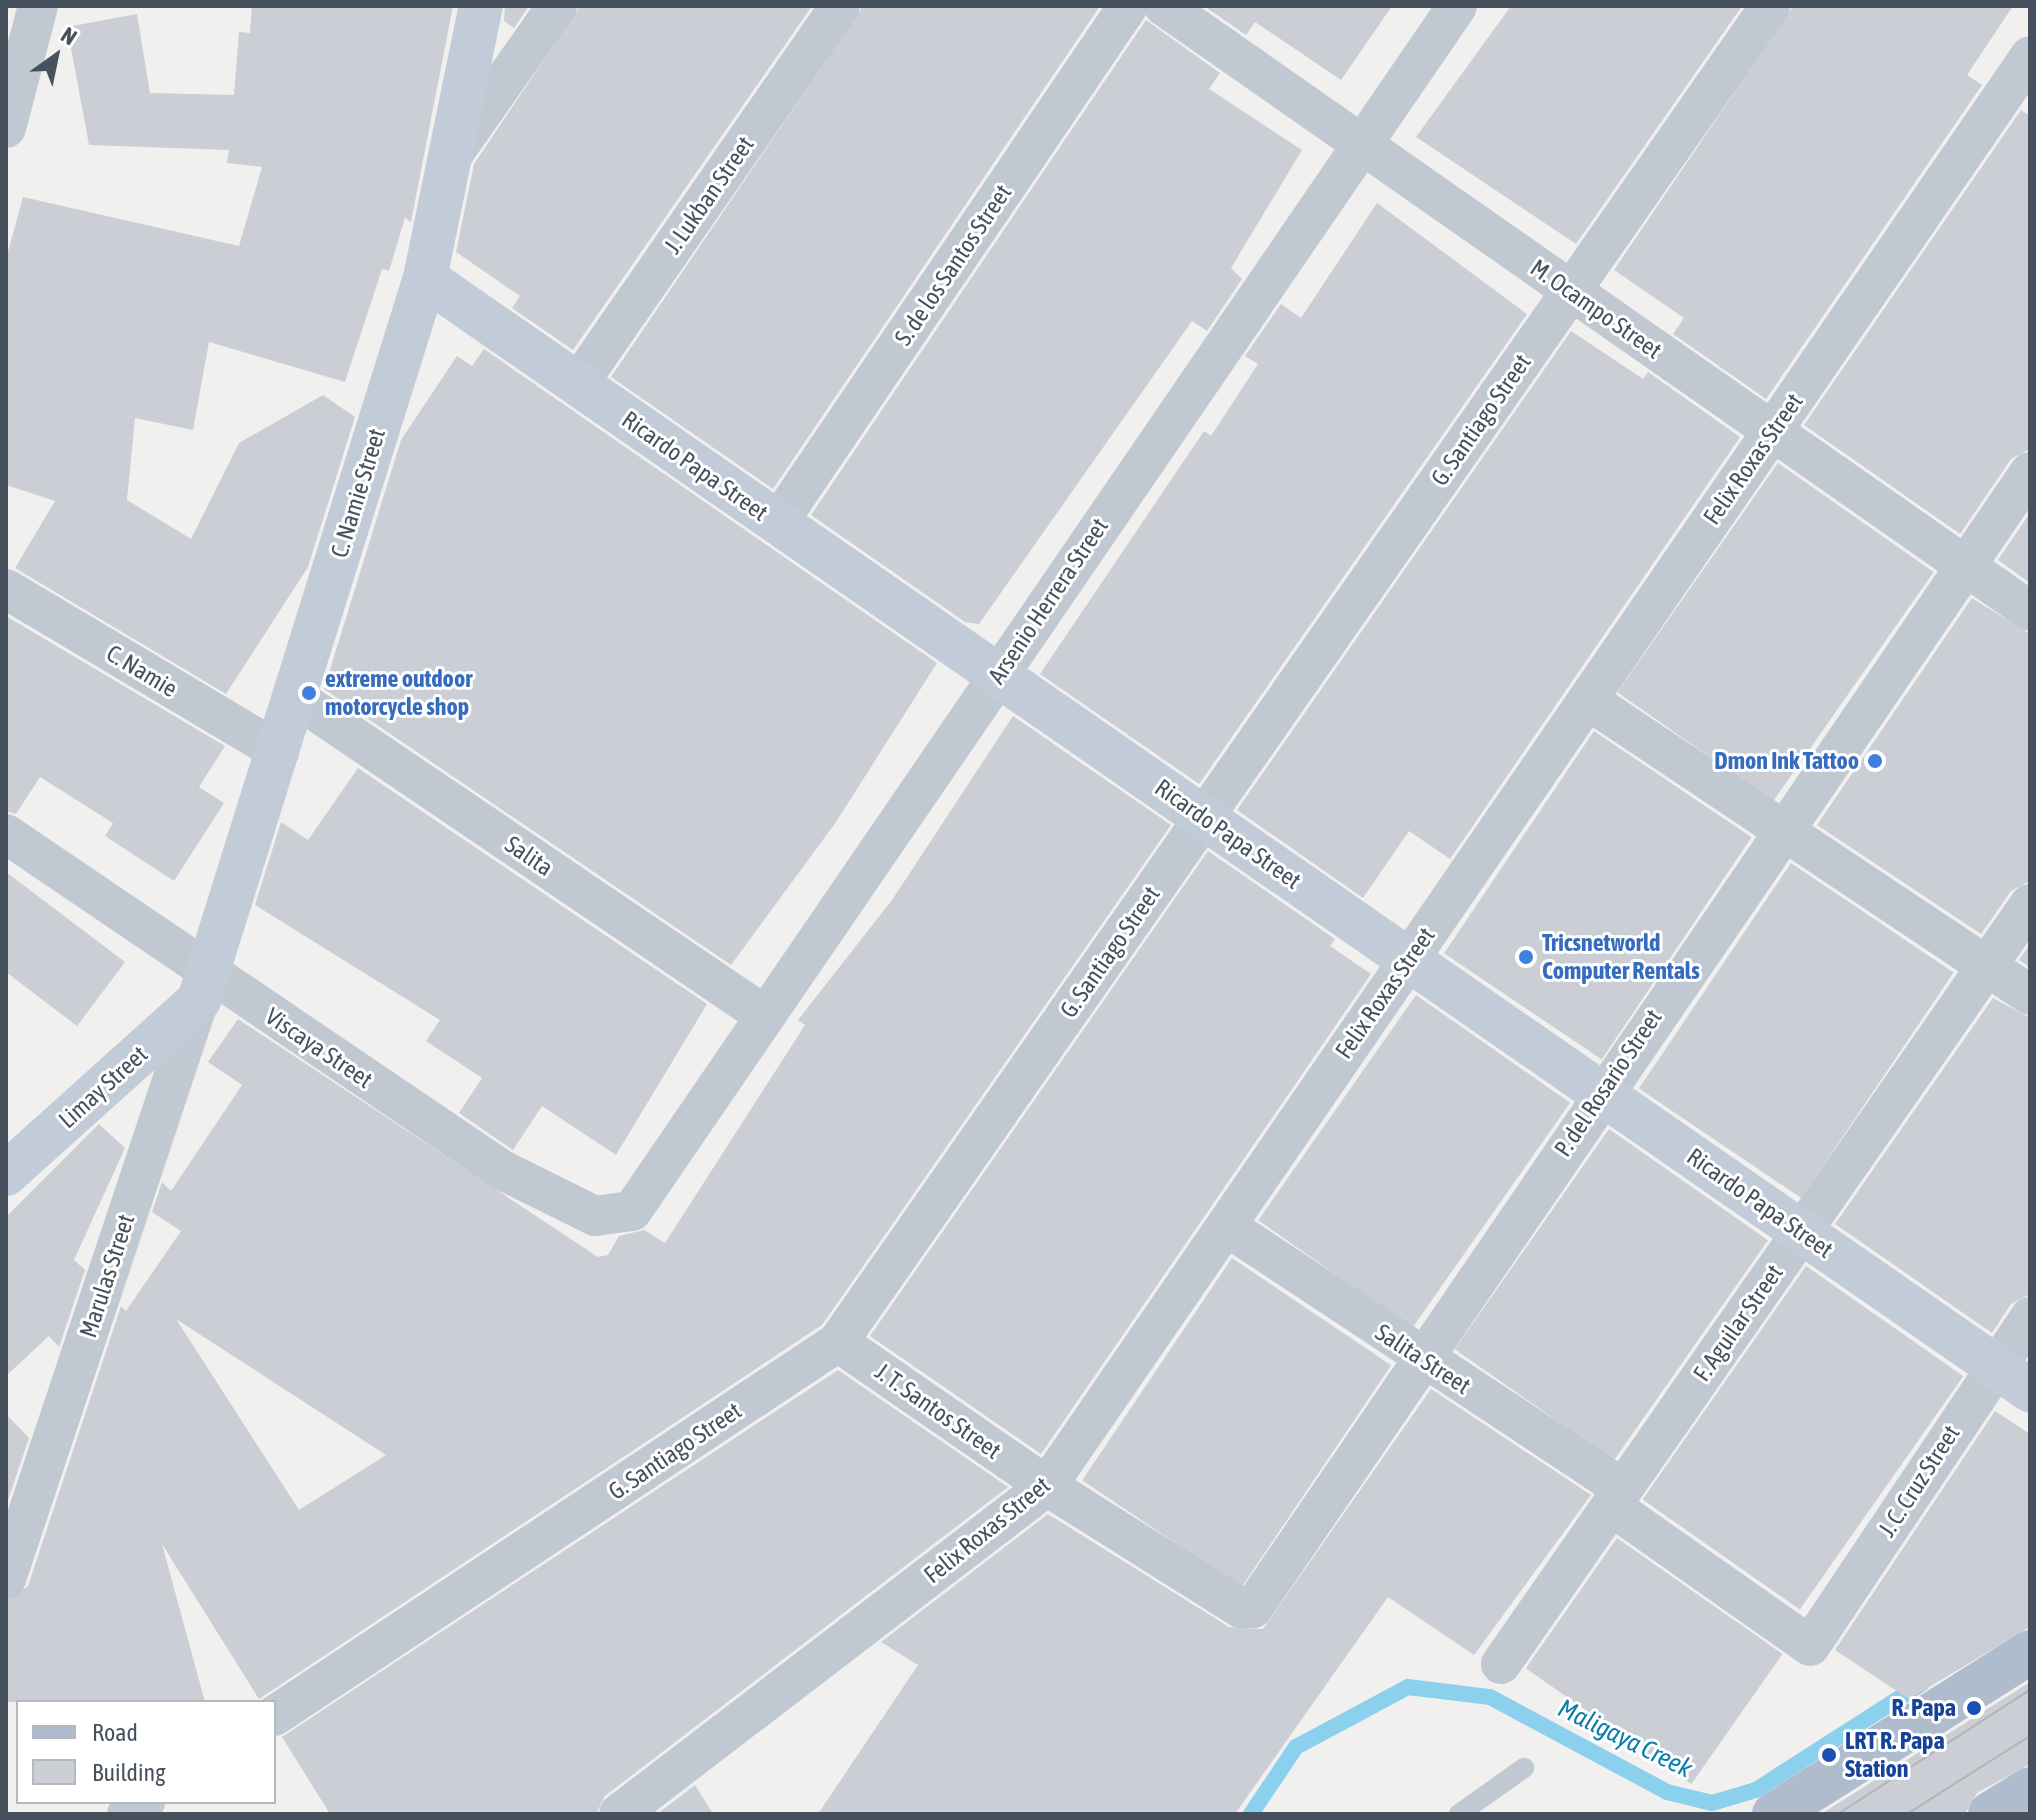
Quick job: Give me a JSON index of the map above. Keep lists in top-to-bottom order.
{
  "streets": {
    "street": [
      "J. Lukban Street",
      "S. de los Santos Street",
      "M. Ocampo Street",
      "G. Santiago Street",
      "Felix Roxas Street",
      "Ricardo Papa Street",
      "C. Namie Street",
      "Arsenio Herrera Street",
      "C. Namie",
      "Salita",
      "Viscaya Street",
      "P. del Rosario Street",
      "Limay Street",
      "Marulas Street",
      "F. Aguilar Street",
      "Salita Street",
      "J. T. Santos Street",
      "J. C. Cruz Street"
    ]
  },
  "crossings": [
    ["J. Lukban Street", "Ricardo Papa Street"],
    ["S. de los Santos Street", "Ricardo Papa Street"],
    ["M. Ocampo Street", "G. Santiago Street"],
    ["M. Ocampo Street", "Felix Roxas Street"],
    ["M. Ocampo Street", "Arsenio Herrera Street"],
    ["M. Ocampo Street", "P. del Rosario Street"],
    ["G. Santiago Street", "Ricardo Papa Street"],
    ["G. Santiago Street", "J. T. Santos Street"],
    ["Felix Roxas Street", "Ricardo Papa Street"],
    ["Felix Roxas Street", "Salita Street"],
    ["Felix Roxas Street", "J. T. Santos Street"],
    ["Ricardo Papa Street", "C. Namie Street"],
    ["Ricardo Papa Street", "Arsenio Herrera Street"],
    ["Ricardo Papa Street", "P. del Rosario Street"],
    ["Ricardo Papa Street", "F. Aguilar Street"],
    ["Ricardo Papa Street", "J. C. Cruz Street"],
    ["C. Namie Street", "C. Namie"],
    ["C. Namie Street", "Salita"],
    ["C. Namie Street", "Viscaya Street"],
    ["C. Namie Street", "Limay Street"],
    ["C. Namie Street", "Marulas Street"],
    ["Arsenio Herrera Street", "Salita"],
    ["Arsenio Herrera Street", "Viscaya Street"],
    ["Viscaya Street", "Limay Street"],
    ["Viscaya Street", "Marulas Street"],
    ["P. del Rosario Street", "Salita Street"],
    ["P. del Rosario Street", "J. T. Santos Street"],
    ["Limay Street", "Marulas Street"],
    ["F. Aguilar Street", "Salita Street"],
    ["Salita Street", "J. C. Cruz Street"]
  ],
  "water": ["Maligaya Creek"],
  "places": [
    "extreme outdoor motorcycle shop",
    "Dmon Ink Tattoo",
    "Tricsnetworld Computer Rentals",
    "R. Papa",
    "LRT R. Papa Station"
  ],
  "legend": ["Road", "Building"],
  "north": "top right"
}
